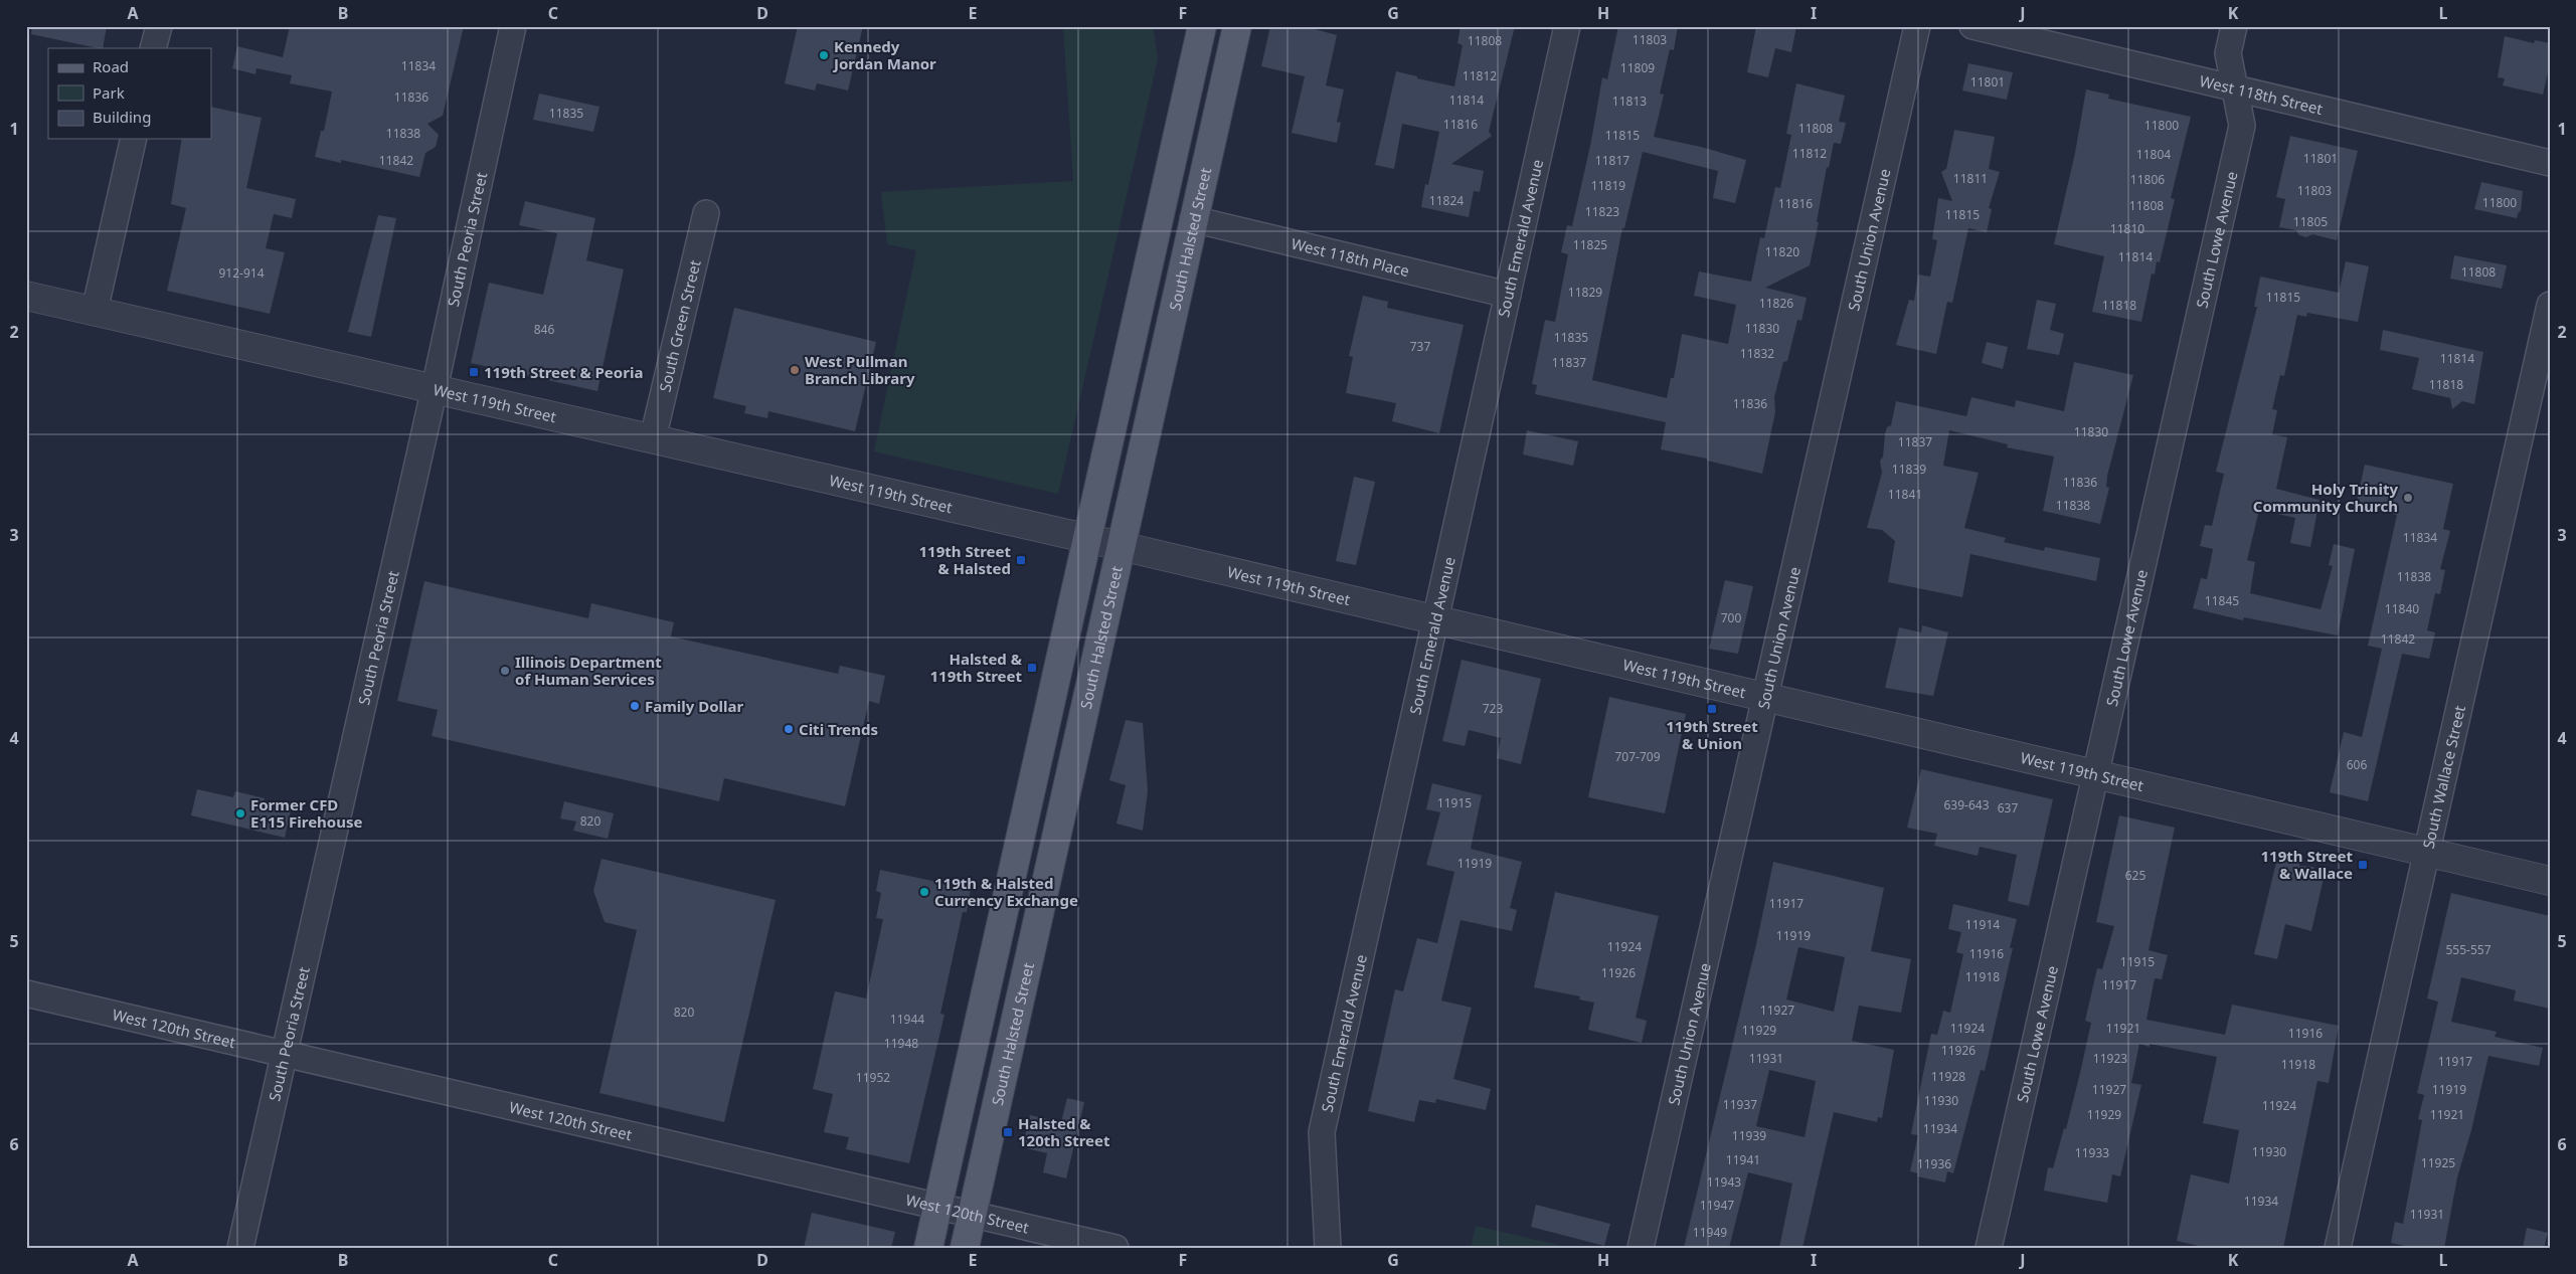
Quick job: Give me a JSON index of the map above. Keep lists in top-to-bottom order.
{
  "streets": {
    "main road": ["South Halsted Street"],
    "street": [
      "West 118th Street",
      "South Emerald Avenue",
      "South Peoria Street",
      "South Union Avenue",
      "South Lowe Avenue",
      "West 118th Place",
      "South Green Street",
      "West 119th Street",
      "South Wallace Street",
      "West 120th Street"
    ]
  },
  "crossings": [
    ["West 118th Street", "South Lowe Avenue"],
    ["South Emerald Avenue", "West 118th Place"],
    ["South Emerald Avenue", "West 119th Street"],
    ["South Halsted Street", "West 118th Place"],
    ["South Halsted Street", "West 119th Street"],
    ["South Halsted Street", "West 120th Street"],
    ["South Peoria Street", "West 119th Street"],
    ["South Peoria Street", "West 120th Street"],
    ["South Union Avenue", "West 119th Street"],
    ["South Lowe Avenue", "West 119th Street"],
    ["South Green Street", "West 119th Street"],
    ["West 119th Street", "South Wallace Street"]
  ],
  "places": {
    "other": [
      "Kennedy Jordan Manor",
      "West Pullman Branch Library",
      "Holy Trinity Community Church",
      "Illinois Department of Human Services",
      "Family Dollar",
      "Citi Trends",
      "Former CFD E115 Firehouse",
      "119th & Halsted Currency Exchange"
    ],
    "transit": [
      "119th Street & Peoria",
      "119th Street & Halsted",
      "Halsted & 119th Street",
      "119th Street & Union",
      "119th Street & Wallace",
      "Halsted & 120th Street"
    ]
  },
  "house_numbers": [
    "11803",
    "11808",
    "11834",
    "11809",
    "11812",
    "11801",
    "11836",
    "11814",
    "11813",
    "11835",
    "11816",
    "11800",
    "11808",
    "11838",
    "11815",
    "11812",
    "11804",
    "11801",
    "11842",
    "11817",
    "11811",
    "11806",
    "11819",
    "11803",
    "11824",
    "11800",
    "11816",
    "11808",
    "11823",
    "11815",
    "11805",
    "11810",
    "11825",
    "11820",
    "11814",
    "11808",
    "912-914",
    "11829",
    "11815",
    "11826",
    "11818",
    "11830",
    "846",
    "11835",
    "737",
    "11832",
    "11814",
    "11837",
    "11818",
    "11836",
    "11830",
    "11837",
    "11839",
    "11836",
    "11841",
    "11838",
    "11834",
    "11838",
    "11845",
    "11840",
    "700",
    "11842",
    "723",
    "707-709",
    "606",
    "11915",
    "639-643",
    "637",
    "820",
    "11919",
    "625",
    "11917",
    "11914",
    "11919",
    "11924",
    "555-557",
    "11916",
    "11915",
    "11926",
    "11918",
    "11917",
    "11927",
    "820",
    "11944",
    "11924",
    "11921",
    "11929",
    "11916",
    "11948",
    "11926",
    "11931",
    "11923",
    "11917",
    "11918",
    "11928",
    "11952",
    "11927",
    "11919",
    "11930",
    "11937",
    "11924",
    "11929",
    "11921",
    "11934",
    "11939",
    "11930",
    "11933",
    "11941",
    "11925",
    "11936",
    "11943",
    "11934",
    "11947",
    "11931",
    "11949"
  ],
  "legend": ["Road", "Park", "Building"],
  "grid": {
    "columns": [
      "A",
      "B",
      "C",
      "D",
      "E",
      "F",
      "G",
      "H",
      "I",
      "J",
      "K",
      "L"
    ],
    "rows": [
      "1",
      "2",
      "3",
      "4",
      "5",
      "6"
    ]
  }
}
